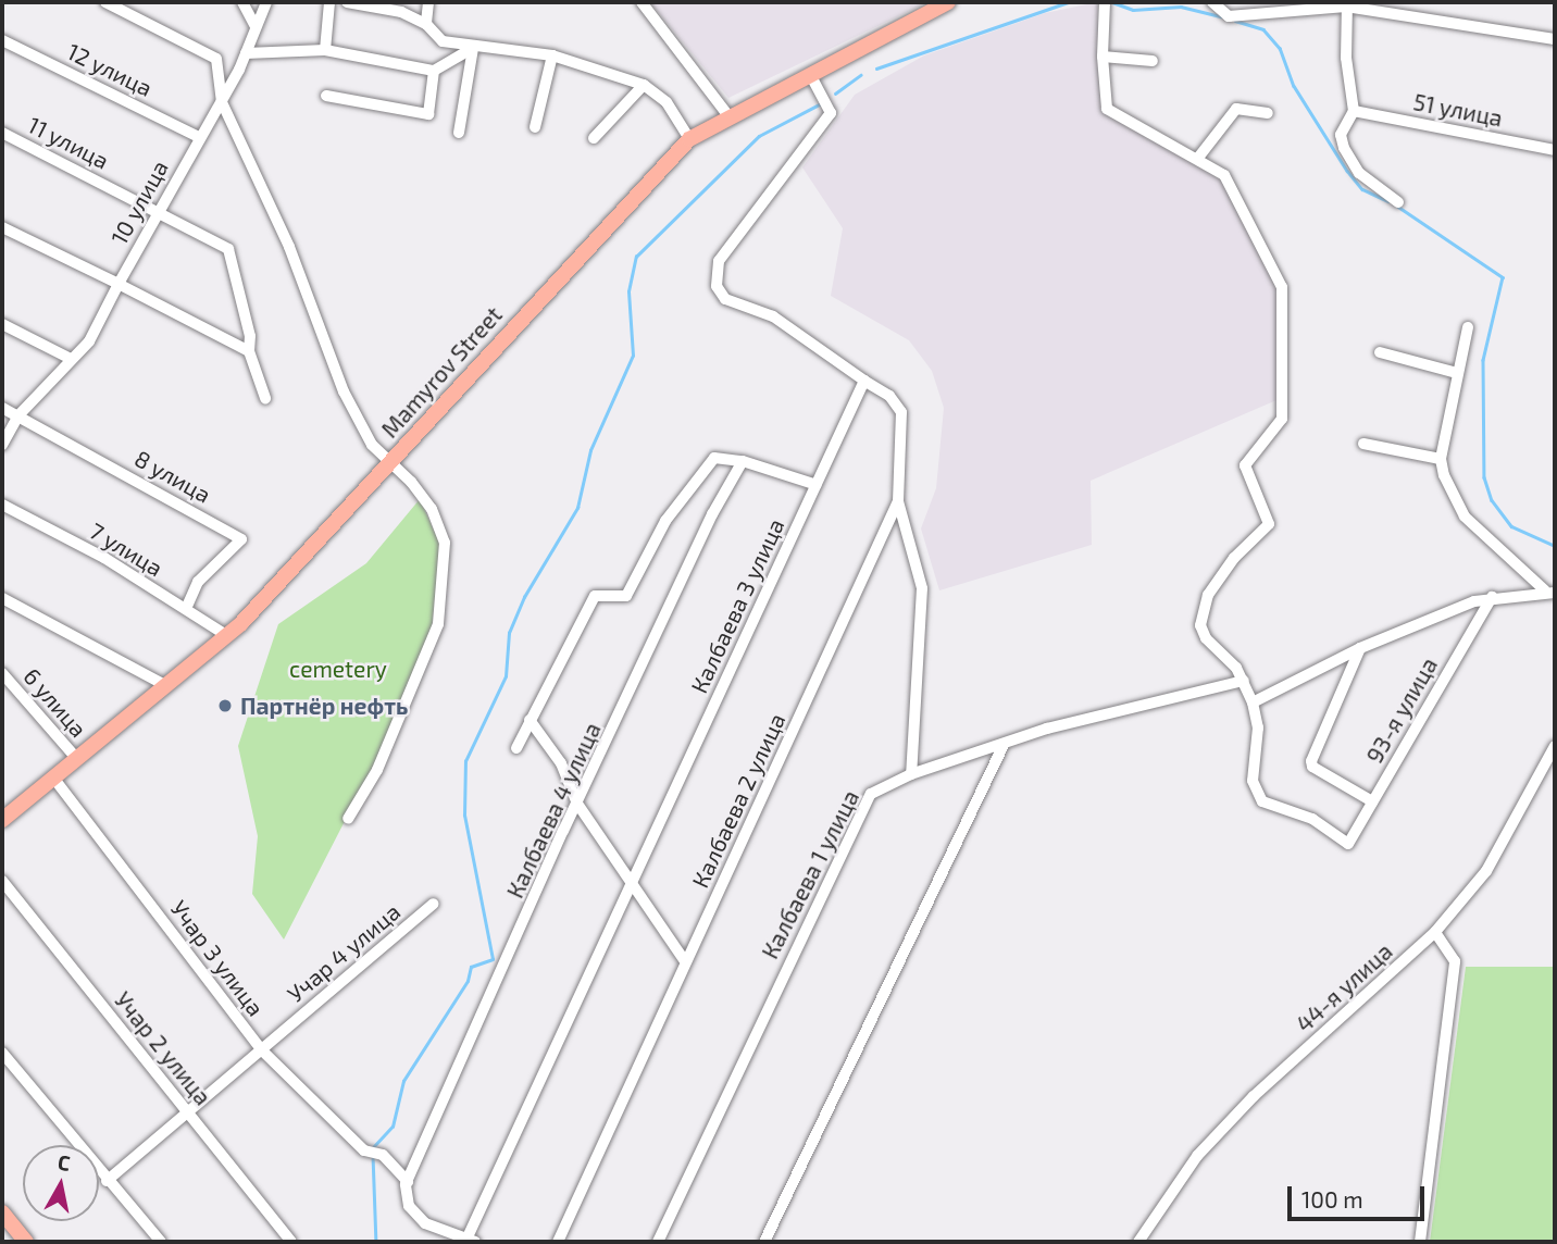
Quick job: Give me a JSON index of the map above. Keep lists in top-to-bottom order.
{
  "streets": {
    "main road": ["Mamyrov Street"],
    "street": [
      "12 улица",
      "51 улица",
      "11 улица",
      "10 улица",
      "8 улица",
      "7 улица",
      "Калбаева 3 улица",
      "6 улица",
      "93-я улица",
      "Калбаева 2 улица",
      "Калбаева 4 улица",
      "Калбаева 1 улица",
      "Учар 4 улица",
      "Учар 3 улица",
      "44-я улица",
      "Учар 2 улица"
    ]
  },
  "crossings": [
    ["12 улица", "10 улица"],
    ["11 улица", "10 улица"],
    ["10 улица", "8 улица"],
    ["Mamyrov Street", "7 улица"],
    ["Mamyrov Street", "6 улица"],
    ["Mamyrov Street", "Учар 3 улица"],
    ["8 улица", "7 улица"],
    ["Калбаева 3 улица", "Калбаева 2 улица"],
    ["Калбаева 4 улица", "Учар 3 улица"],
    ["Учар 4 улица", "Учар 3 улица"],
    ["Учар 4 улица", "Учар 2 улица"]
  ],
  "parks": ["cemetery"],
  "places": ["Партнёр нефть"],
  "scale_bar": "100 m",
  "north": "top"
}
